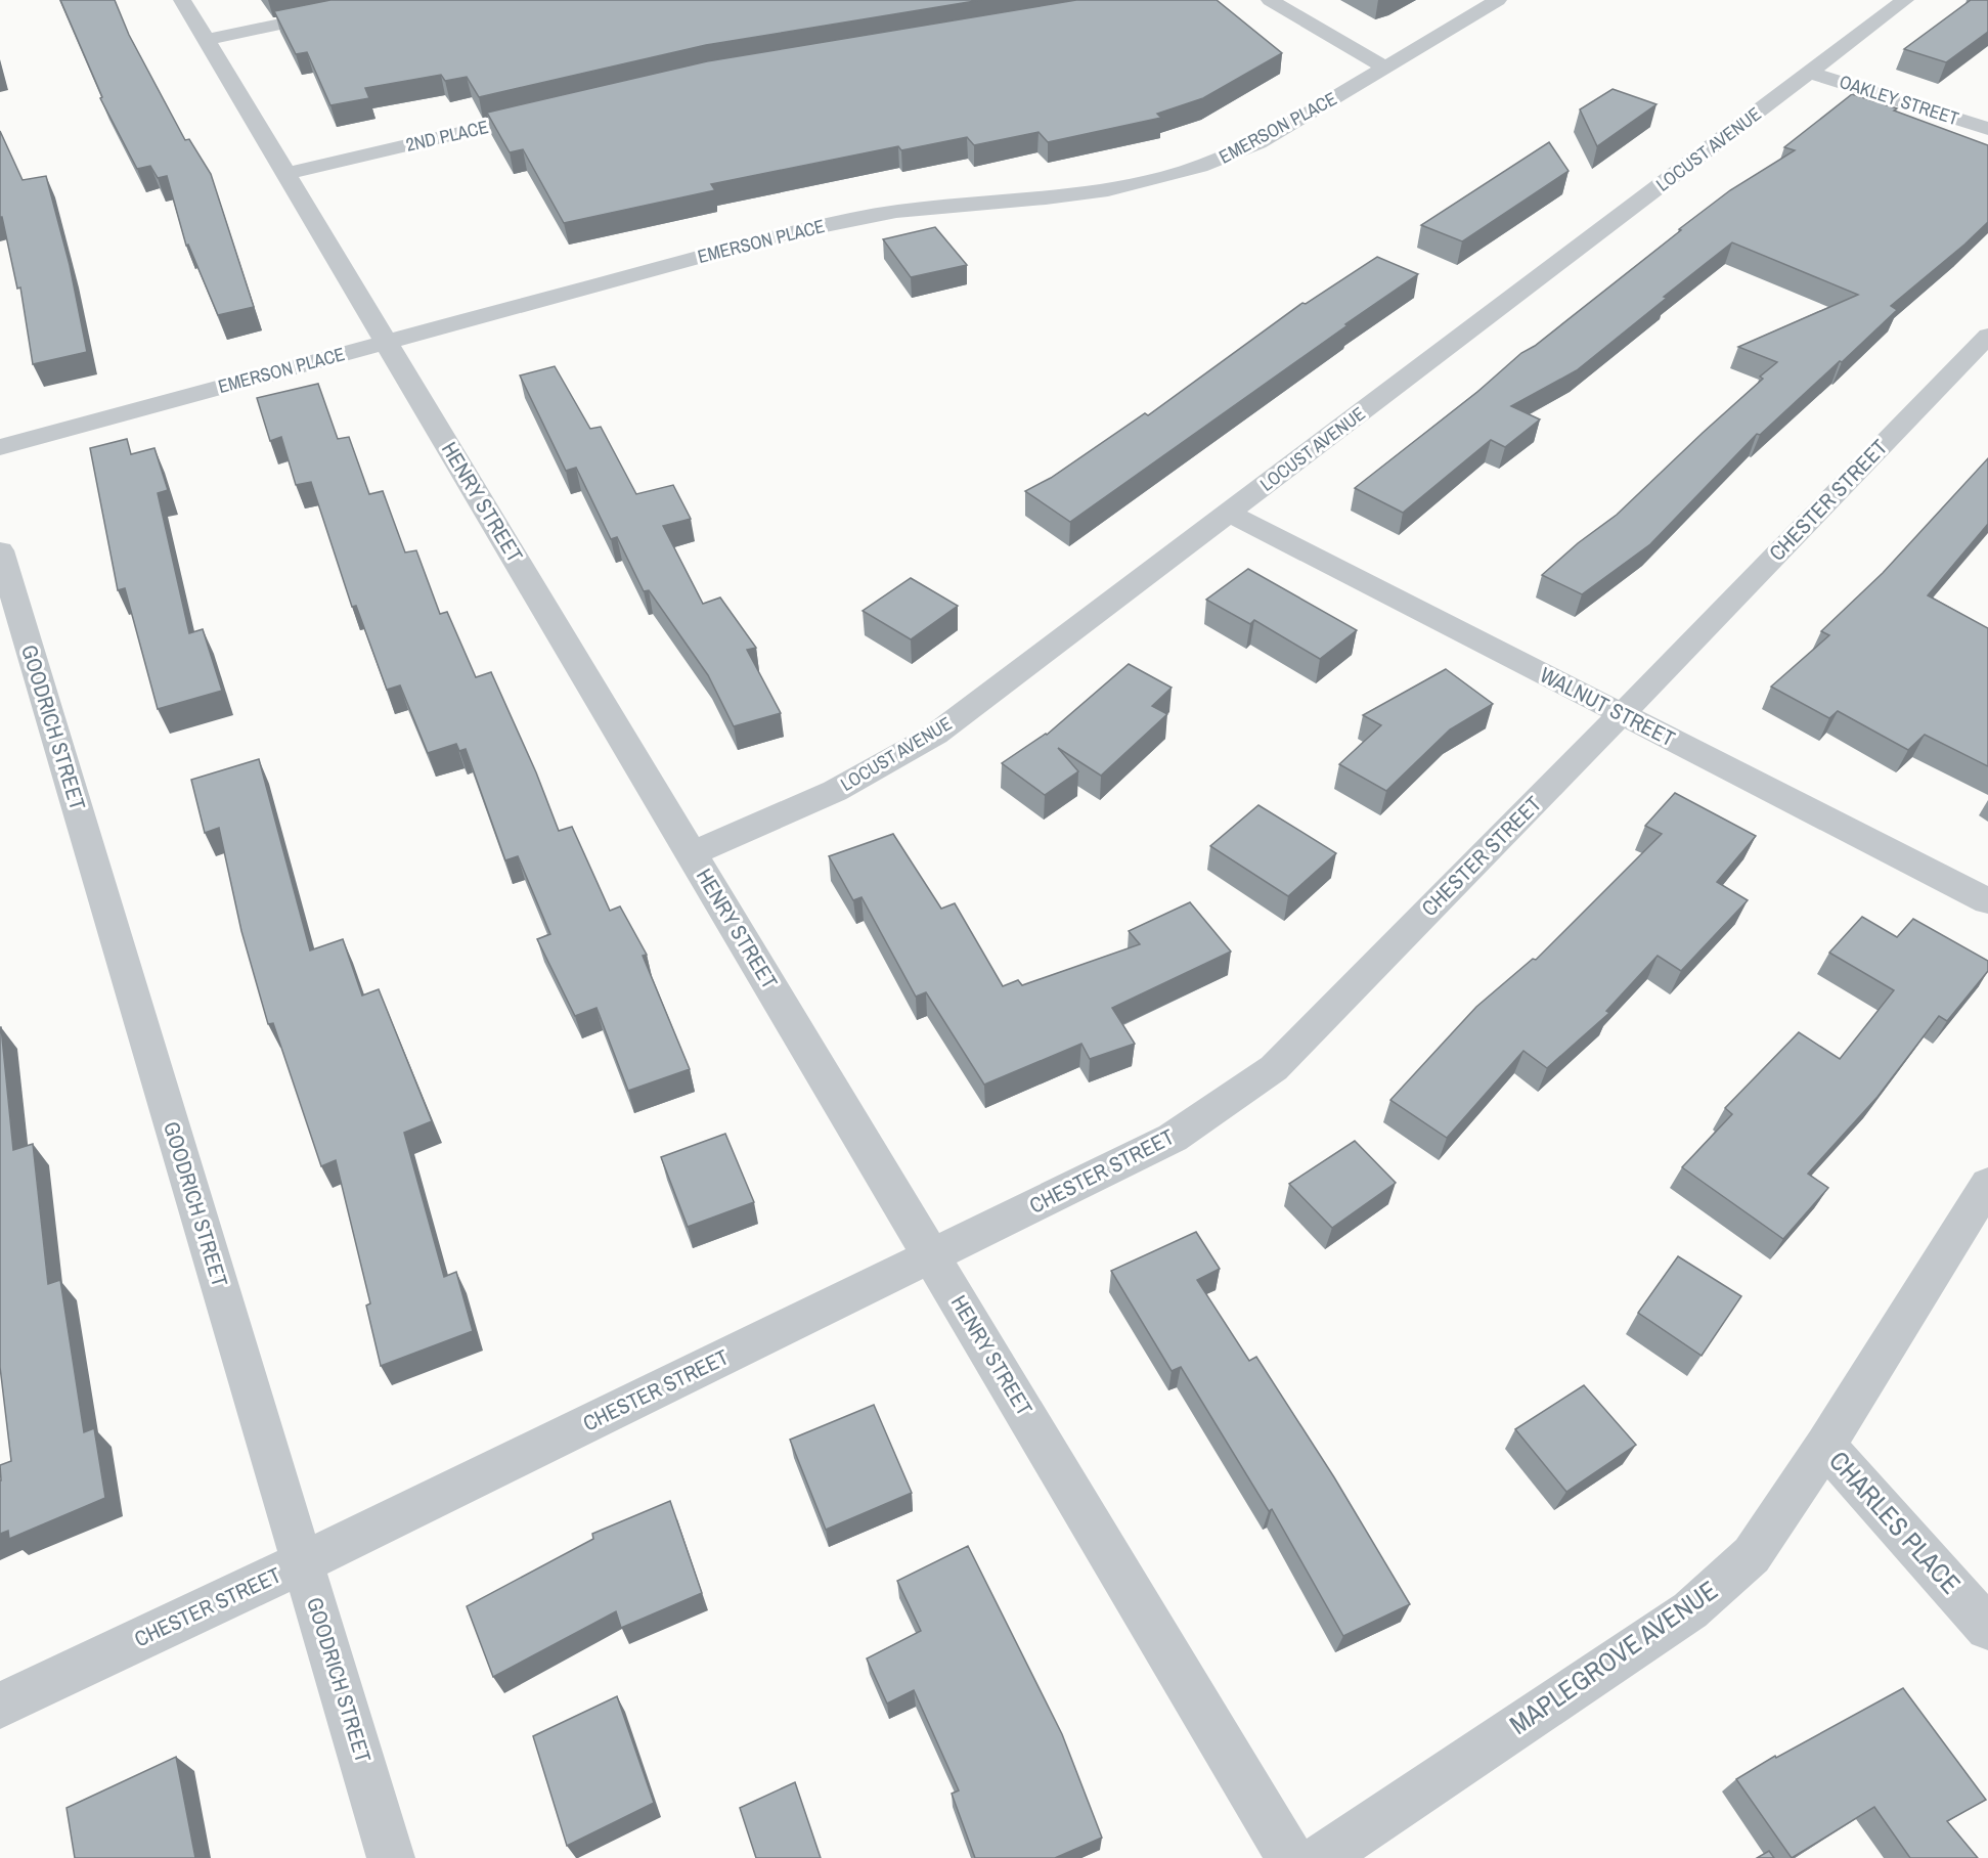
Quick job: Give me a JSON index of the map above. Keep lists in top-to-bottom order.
{
  "streets": {
    "street": [
      "OAKLEY STREET",
      "EMERSON PLACE",
      "2ND PLACE",
      "LOCUST AVENUE",
      "CHESTER STREET",
      "HENRY STREET",
      "WALNUT STREET",
      "GOODRICH STREET",
      "CHARLES PLACE",
      "MAPLEGROVE AVENUE"
    ]
  },
  "crossings": [
    ["OAKLEY STREET", "LOCUST AVENUE"],
    ["EMERSON PLACE", "HENRY STREET"],
    ["2ND PLACE", "HENRY STREET"],
    ["LOCUST AVENUE", "HENRY STREET"],
    ["LOCUST AVENUE", "WALNUT STREET"],
    ["CHESTER STREET", "HENRY STREET"],
    ["CHESTER STREET", "WALNUT STREET"],
    ["CHESTER STREET", "GOODRICH STREET"],
    ["CHARLES PLACE", "MAPLEGROVE AVENUE"]
  ]
}
